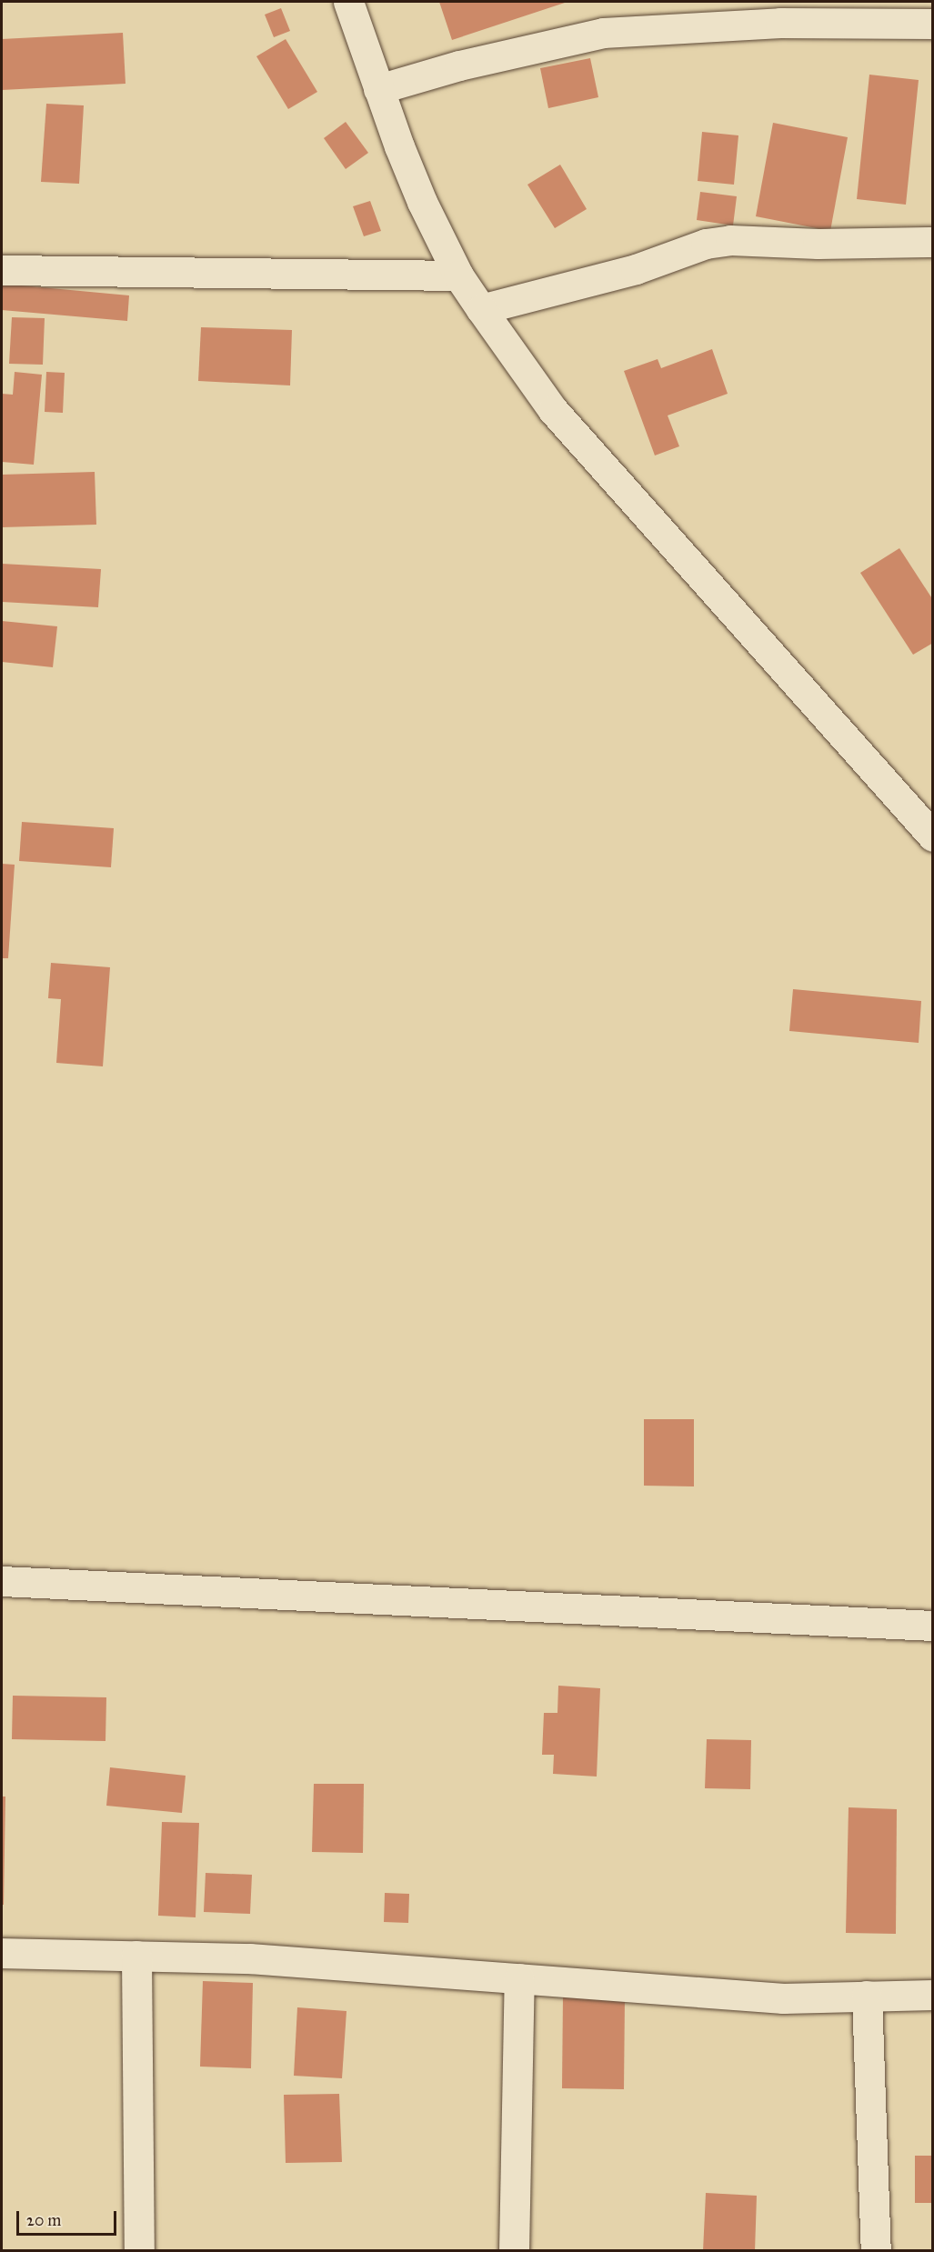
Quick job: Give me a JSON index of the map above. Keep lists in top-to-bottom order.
{
  "scale_bar": "20 m"
}
